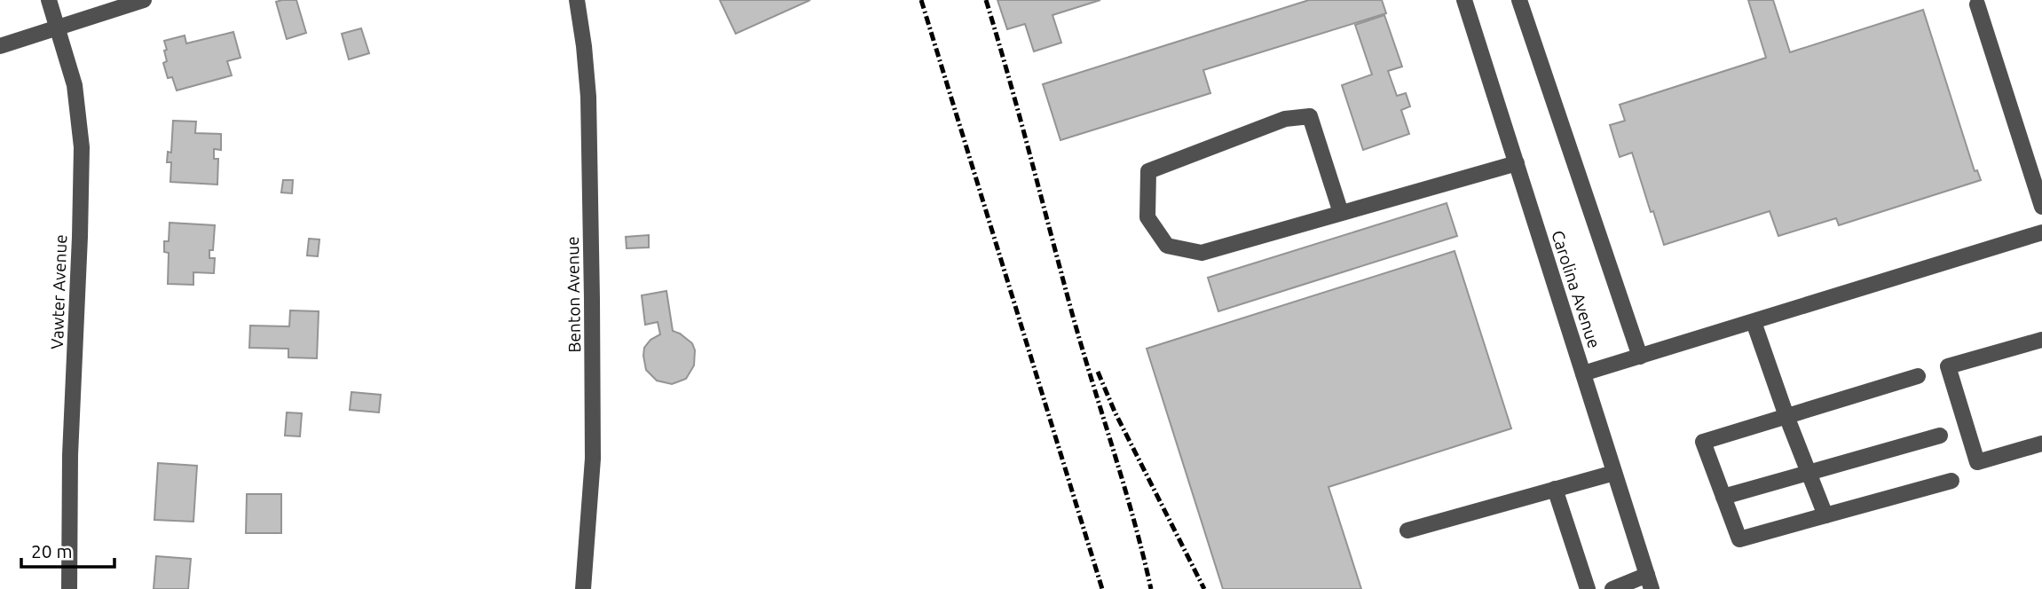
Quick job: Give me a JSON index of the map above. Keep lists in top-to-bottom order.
{
  "streets": {
    "street": ["Carolina Avenue", "Vawter Avenue", "Benton Avenue"]
  },
  "scale_bar": "20 m"
}
